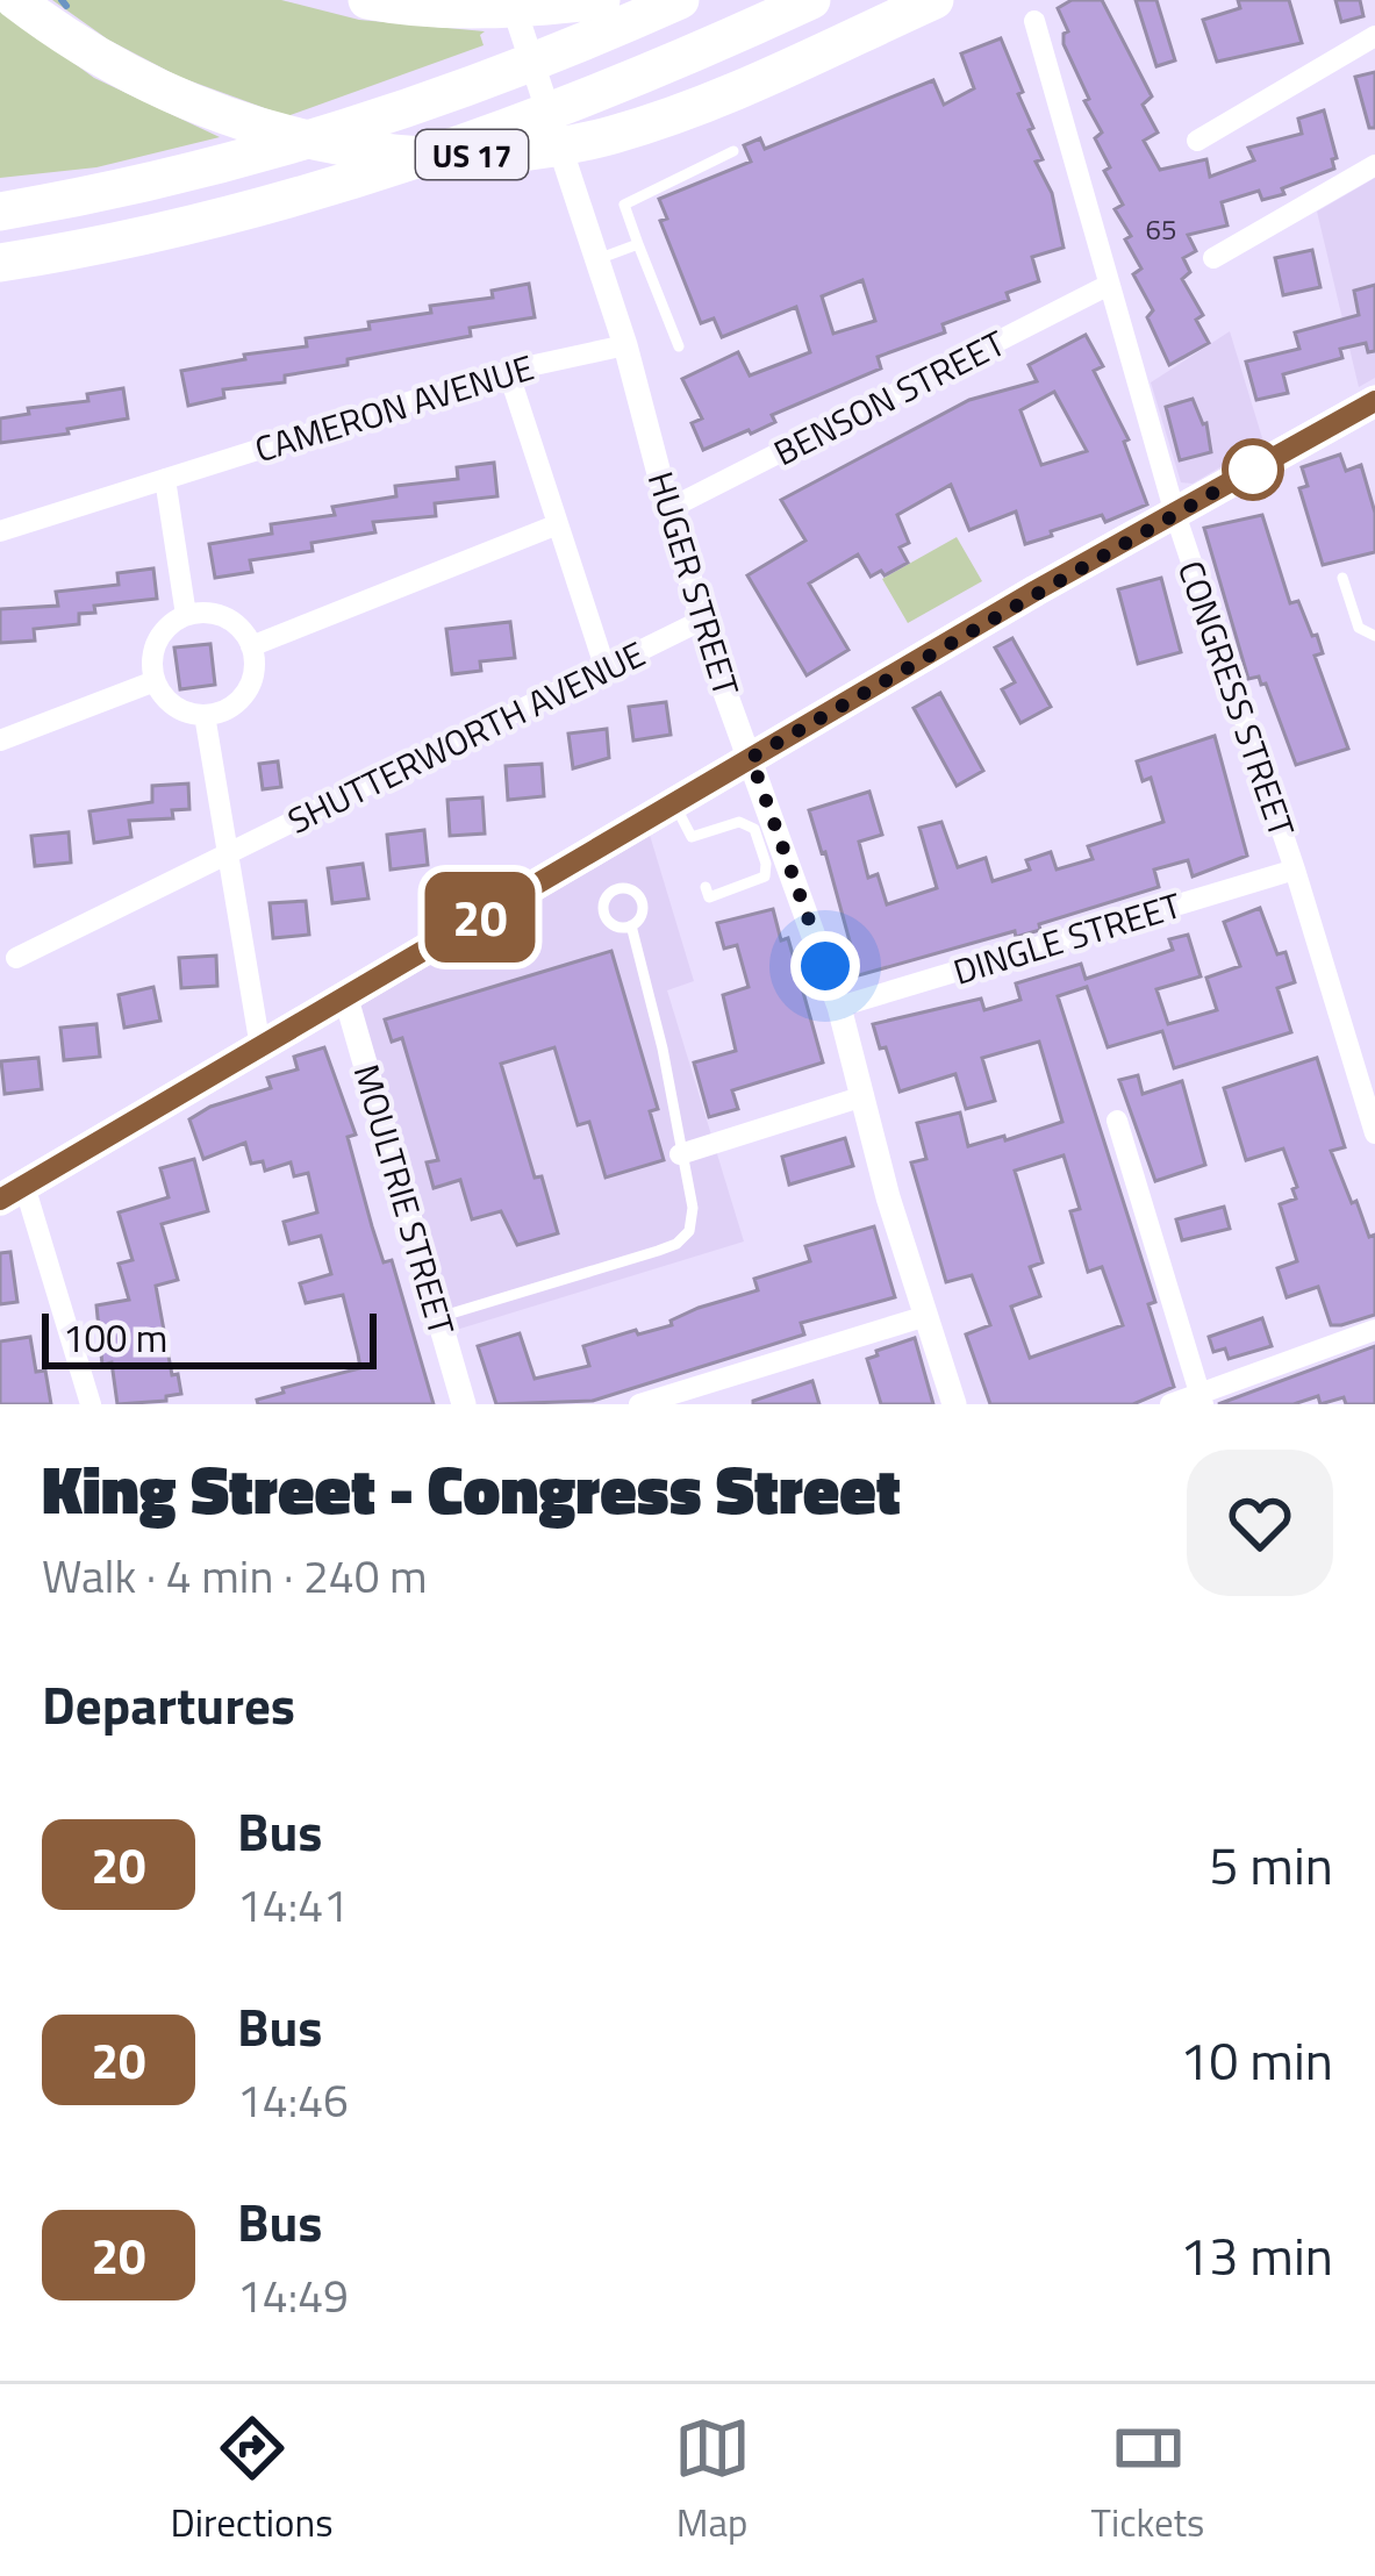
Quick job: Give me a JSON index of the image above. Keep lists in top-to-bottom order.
{
  "streets": {
    "highway": ["US 17"],
    "street": [
      "BENSON STREET",
      "CAMERON AVENUE",
      "HUGER STREET",
      "CONGRESS STREET",
      "SHUTTERWORTH AVENUE",
      "DINGLE STREET",
      "MOULTRIE STREET"
    ]
  },
  "crossings": [
    ["BENSON STREET", "HUGER STREET"],
    ["BENSON STREET", "CONGRESS STREET"],
    ["CAMERON AVENUE", "HUGER STREET"],
    ["HUGER STREET", "SHUTTERWORTH AVENUE"],
    ["HUGER STREET", "DINGLE STREET"],
    ["CONGRESS STREET", "DINGLE STREET"]
  ],
  "lines": ["bus line 20"],
  "house_numbers": ["65"],
  "scale_bar": "100 m",
  "page": {
    "on_map": "20",
    "scale": "100 m",
    "heading": [
      ["King Street - Congress Street", "Walk · 4 min · 240 m"],
      "Departures"
    ],
    "list": [
      {
        "mark": "20",
        "name": "Bus",
        "note": "14:41",
        "value": "5 min"
      },
      {
        "mark": "20",
        "name": "Bus",
        "note": "14:46",
        "value": "10 min"
      },
      {
        "mark": "20",
        "name": "Bus",
        "note": "14:49",
        "value": "13 min"
      }
    ],
    "tabs": ["Directions", "Map", "Tickets"]
  }
}
